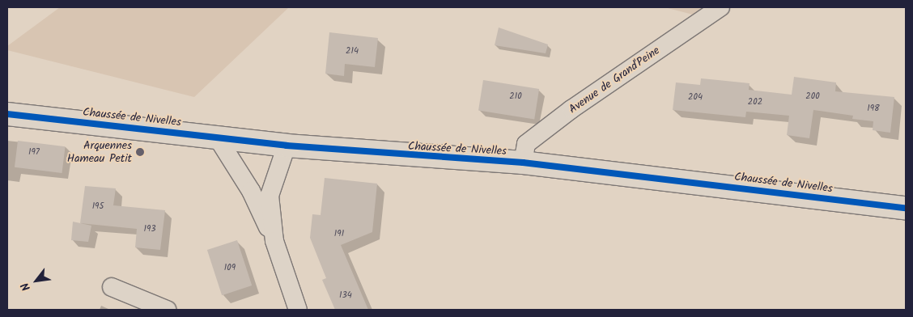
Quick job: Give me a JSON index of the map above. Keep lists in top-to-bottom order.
{
  "streets": {
    "main road": ["Chaussée de Nivelles"],
    "street": ["Avenue de Grand'Peine"]
  },
  "crossings": [
    ["Avenue de Grand'Peine", "Chaussée de Nivelles"]
  ],
  "places": ["Arquennes Hameau Petit"],
  "house_numbers": [
    "214",
    "210",
    "200",
    "204",
    "202",
    "198",
    "197",
    "195",
    "193",
    "191",
    "109",
    "134"
  ],
  "north": "bottom left"
}
